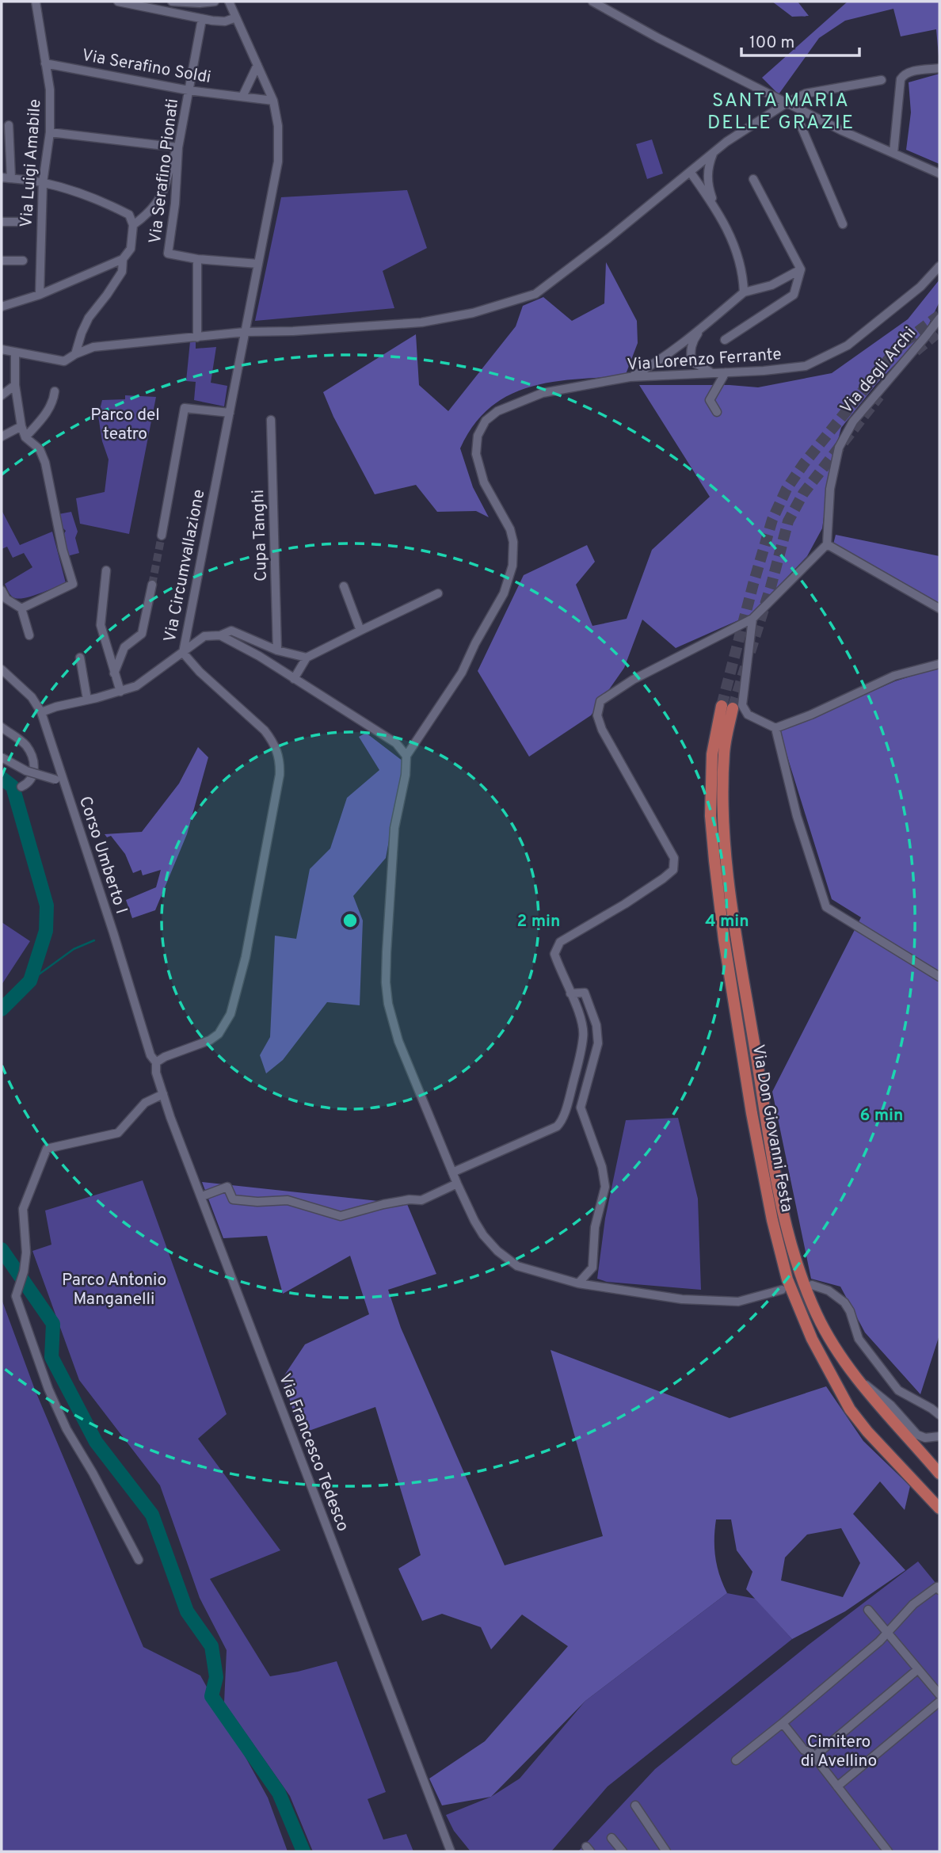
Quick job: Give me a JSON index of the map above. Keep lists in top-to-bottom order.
{
  "streets": {
    "main road": ["Via Don Giovanni Festa"],
    "street": [
      "Via Serafino Soldi",
      "Via Luigi Amabile",
      "Via Serafino Pionati",
      "Via Lorenzo Ferrante",
      "Via degli Archi",
      "Cupa Tanghi",
      "Via Circumvallazione",
      "Corso Umberto I",
      "Via Francesco Tedesco"
    ]
  },
  "crossings": [
    ["Via Serafino Soldi", "Via Luigi Amabile"],
    ["Via Serafino Soldi", "Via Serafino Pionati"],
    ["Via Serafino Soldi", "Via Circumvallazione"],
    ["Via Serafino Pionati", "Via Circumvallazione"],
    ["Via Circumvallazione", "Corso Umberto I"],
    ["Via Circumvallazione", "Via Francesco Tedesco"],
    ["Corso Umberto I", "Via Francesco Tedesco"]
  ],
  "districts": ["SANTA MARIA DELLE GRAZIE"],
  "parks": ["Parco del teatro", "Parco Antonio Manganelli", "Cimitero di Avellino"],
  "scale_bar": "100 m",
  "rings": ["2 min", "4 min", "6 min"]
}
